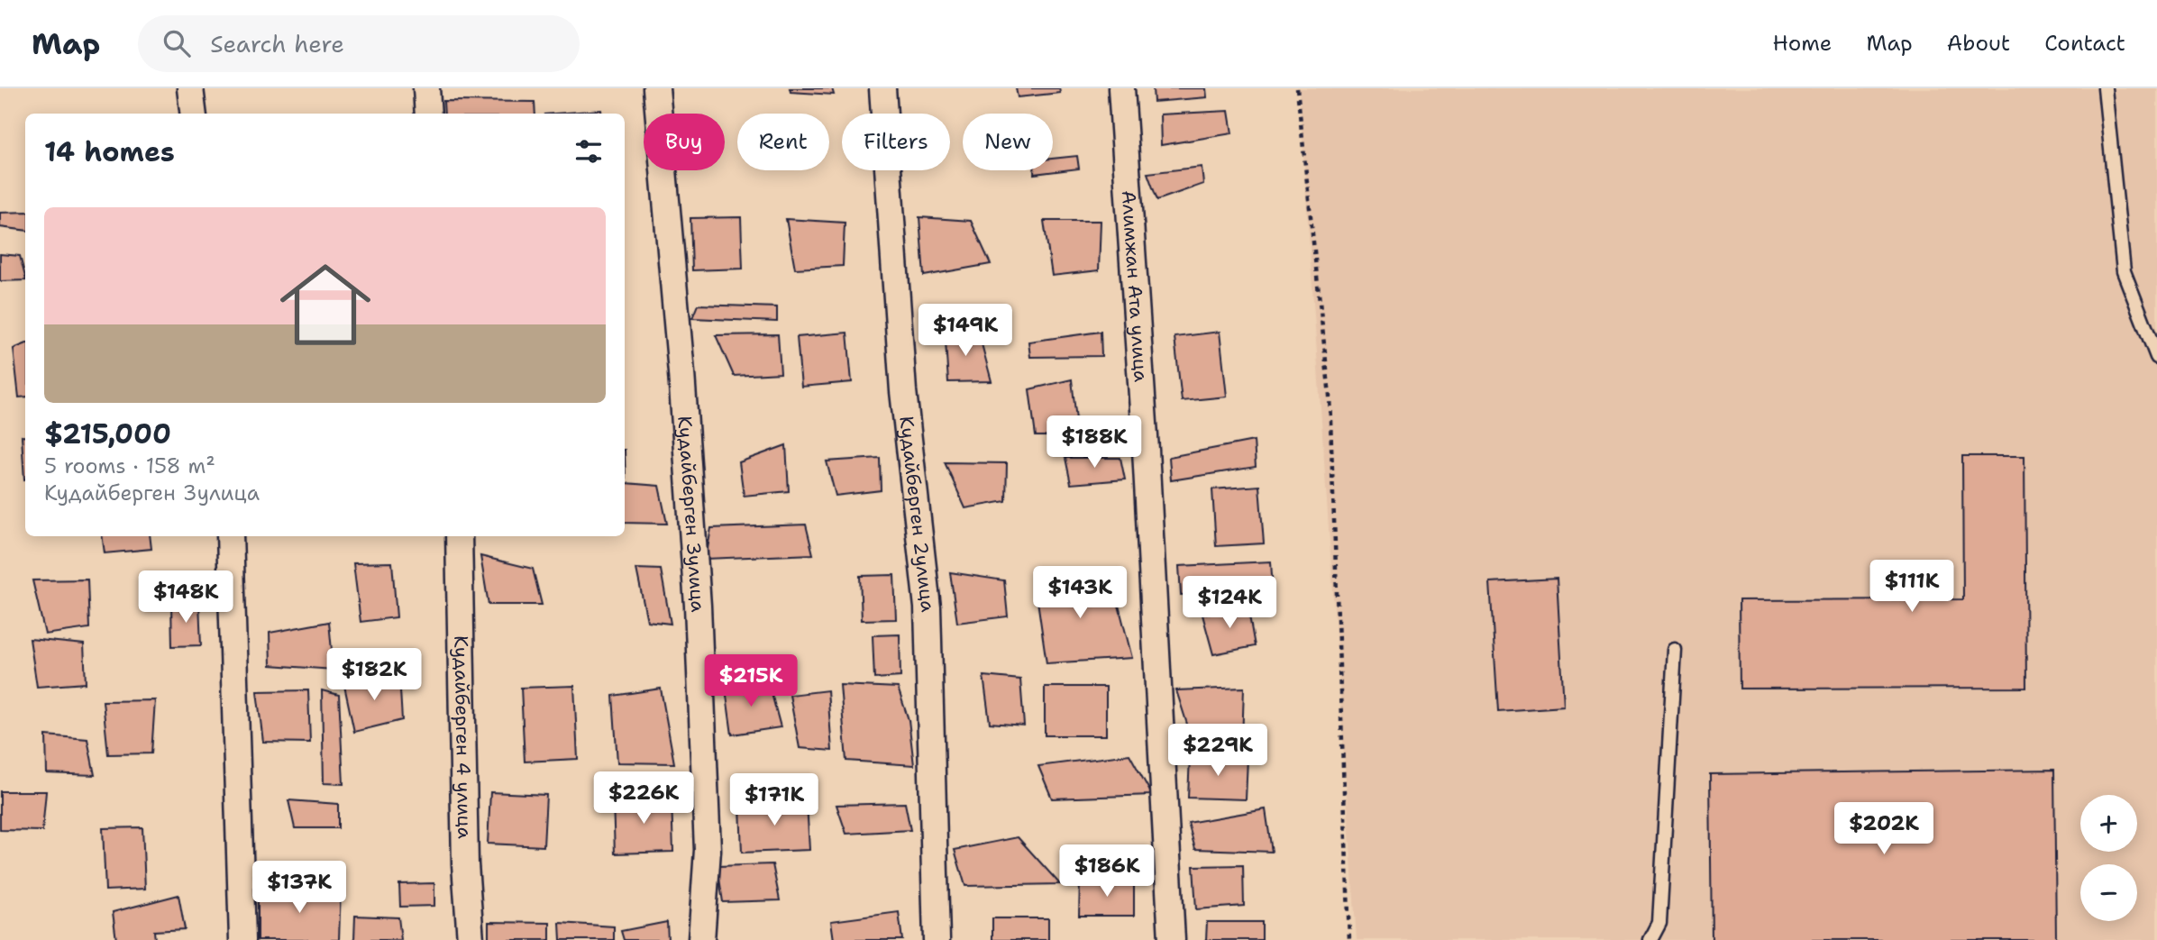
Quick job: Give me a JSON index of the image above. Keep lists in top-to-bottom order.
{
  "streets": {
    "street": [
      "Алимжан Ата улица",
      "Кудайберген 3улица",
      "Кудайберген 2улица",
      "Кудайберген 4 улица"
    ]
  },
  "page": {
    "header": "Map",
    "search": "Search here",
    "nav": [
      "Home",
      "Map",
      "About",
      "Contact"
    ],
    "chip": [
      "Buy",
      "Rent",
      "Filters",
      "New"
    ],
    "heading": "14 homes",
    "list": [
      {
        "name": "$215,000",
        "note": "5 rooms · 158 m² · Кудайберген 3улица"
      }
    ],
    "price": [
      "$149K",
      "$188K",
      "$111K",
      "$143K",
      "$148K",
      "$124K",
      "$182K",
      "$215K",
      "$229K",
      "$226K",
      "$171K",
      "$202K",
      "$186K",
      "$137K"
    ],
    "map_buttons": ["+", "−"]
  }
}
